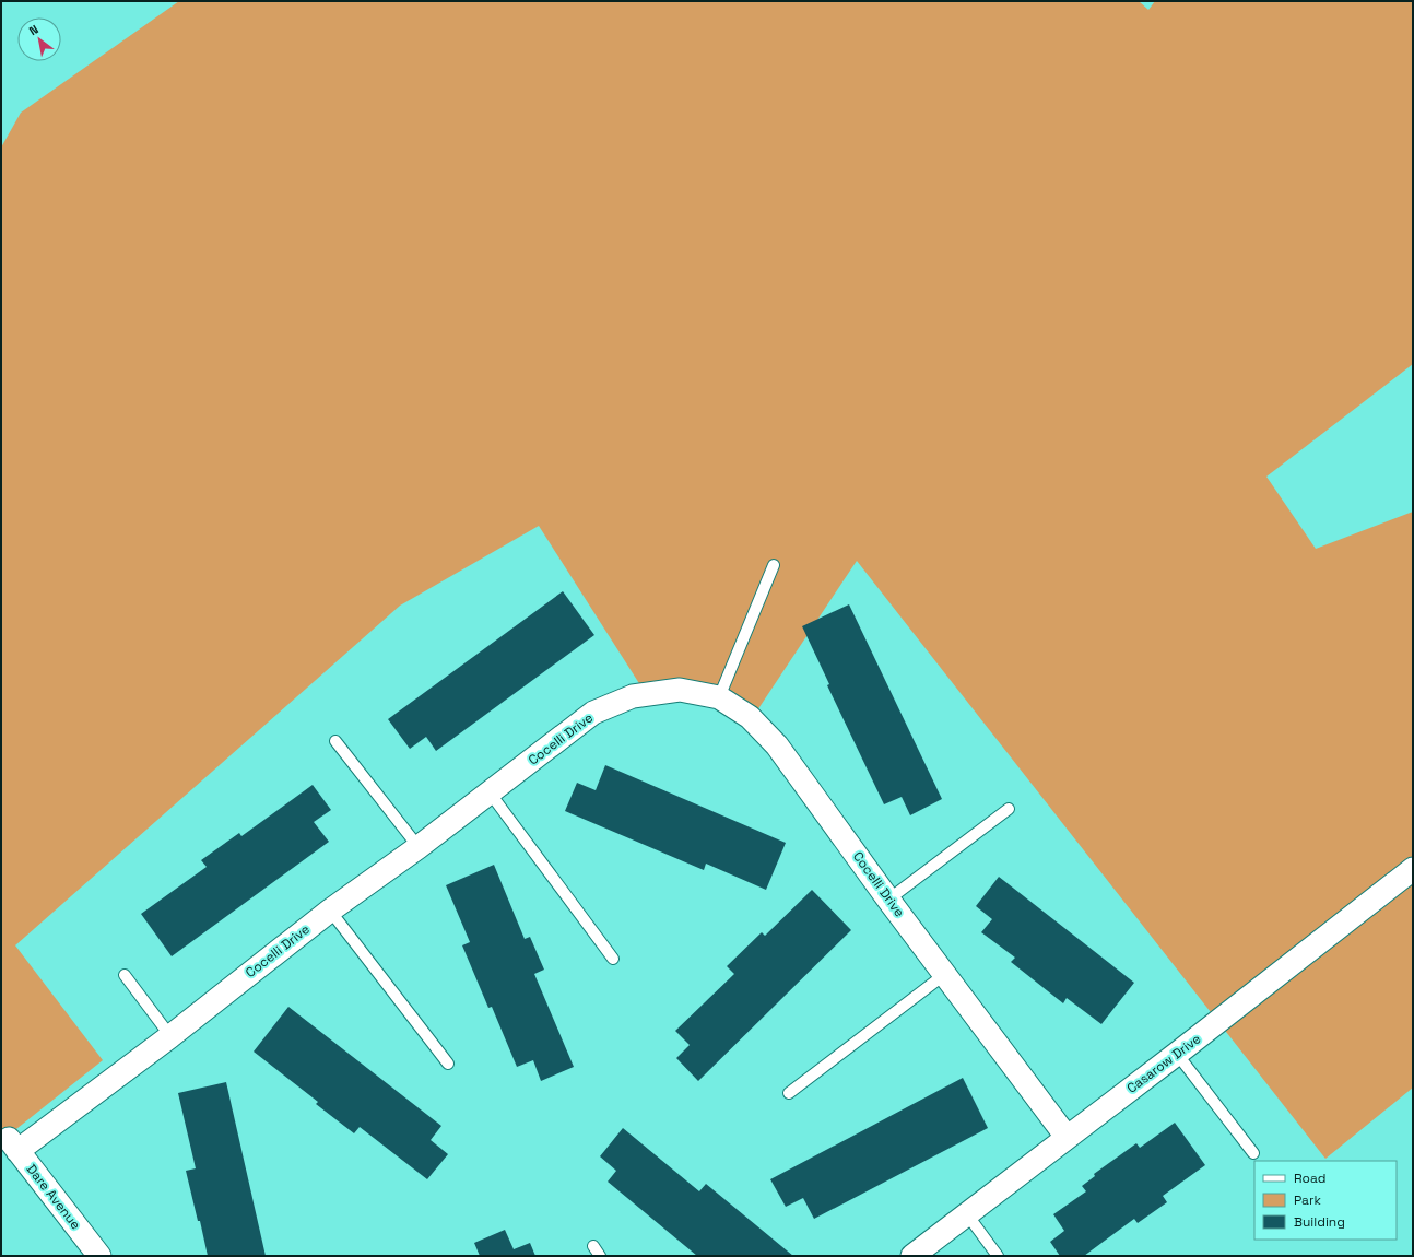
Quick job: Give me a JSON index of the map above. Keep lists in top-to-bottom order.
{
  "streets": {
    "street": ["Cocelli Drive", "Casarow Drive", "Dare Avenue"]
  },
  "crossings": [
    ["Cocelli Drive", "Casarow Drive"],
    ["Cocelli Drive", "Dare Avenue"]
  ],
  "legend": ["Road", "Park", "Building"],
  "north": "top left"
}
